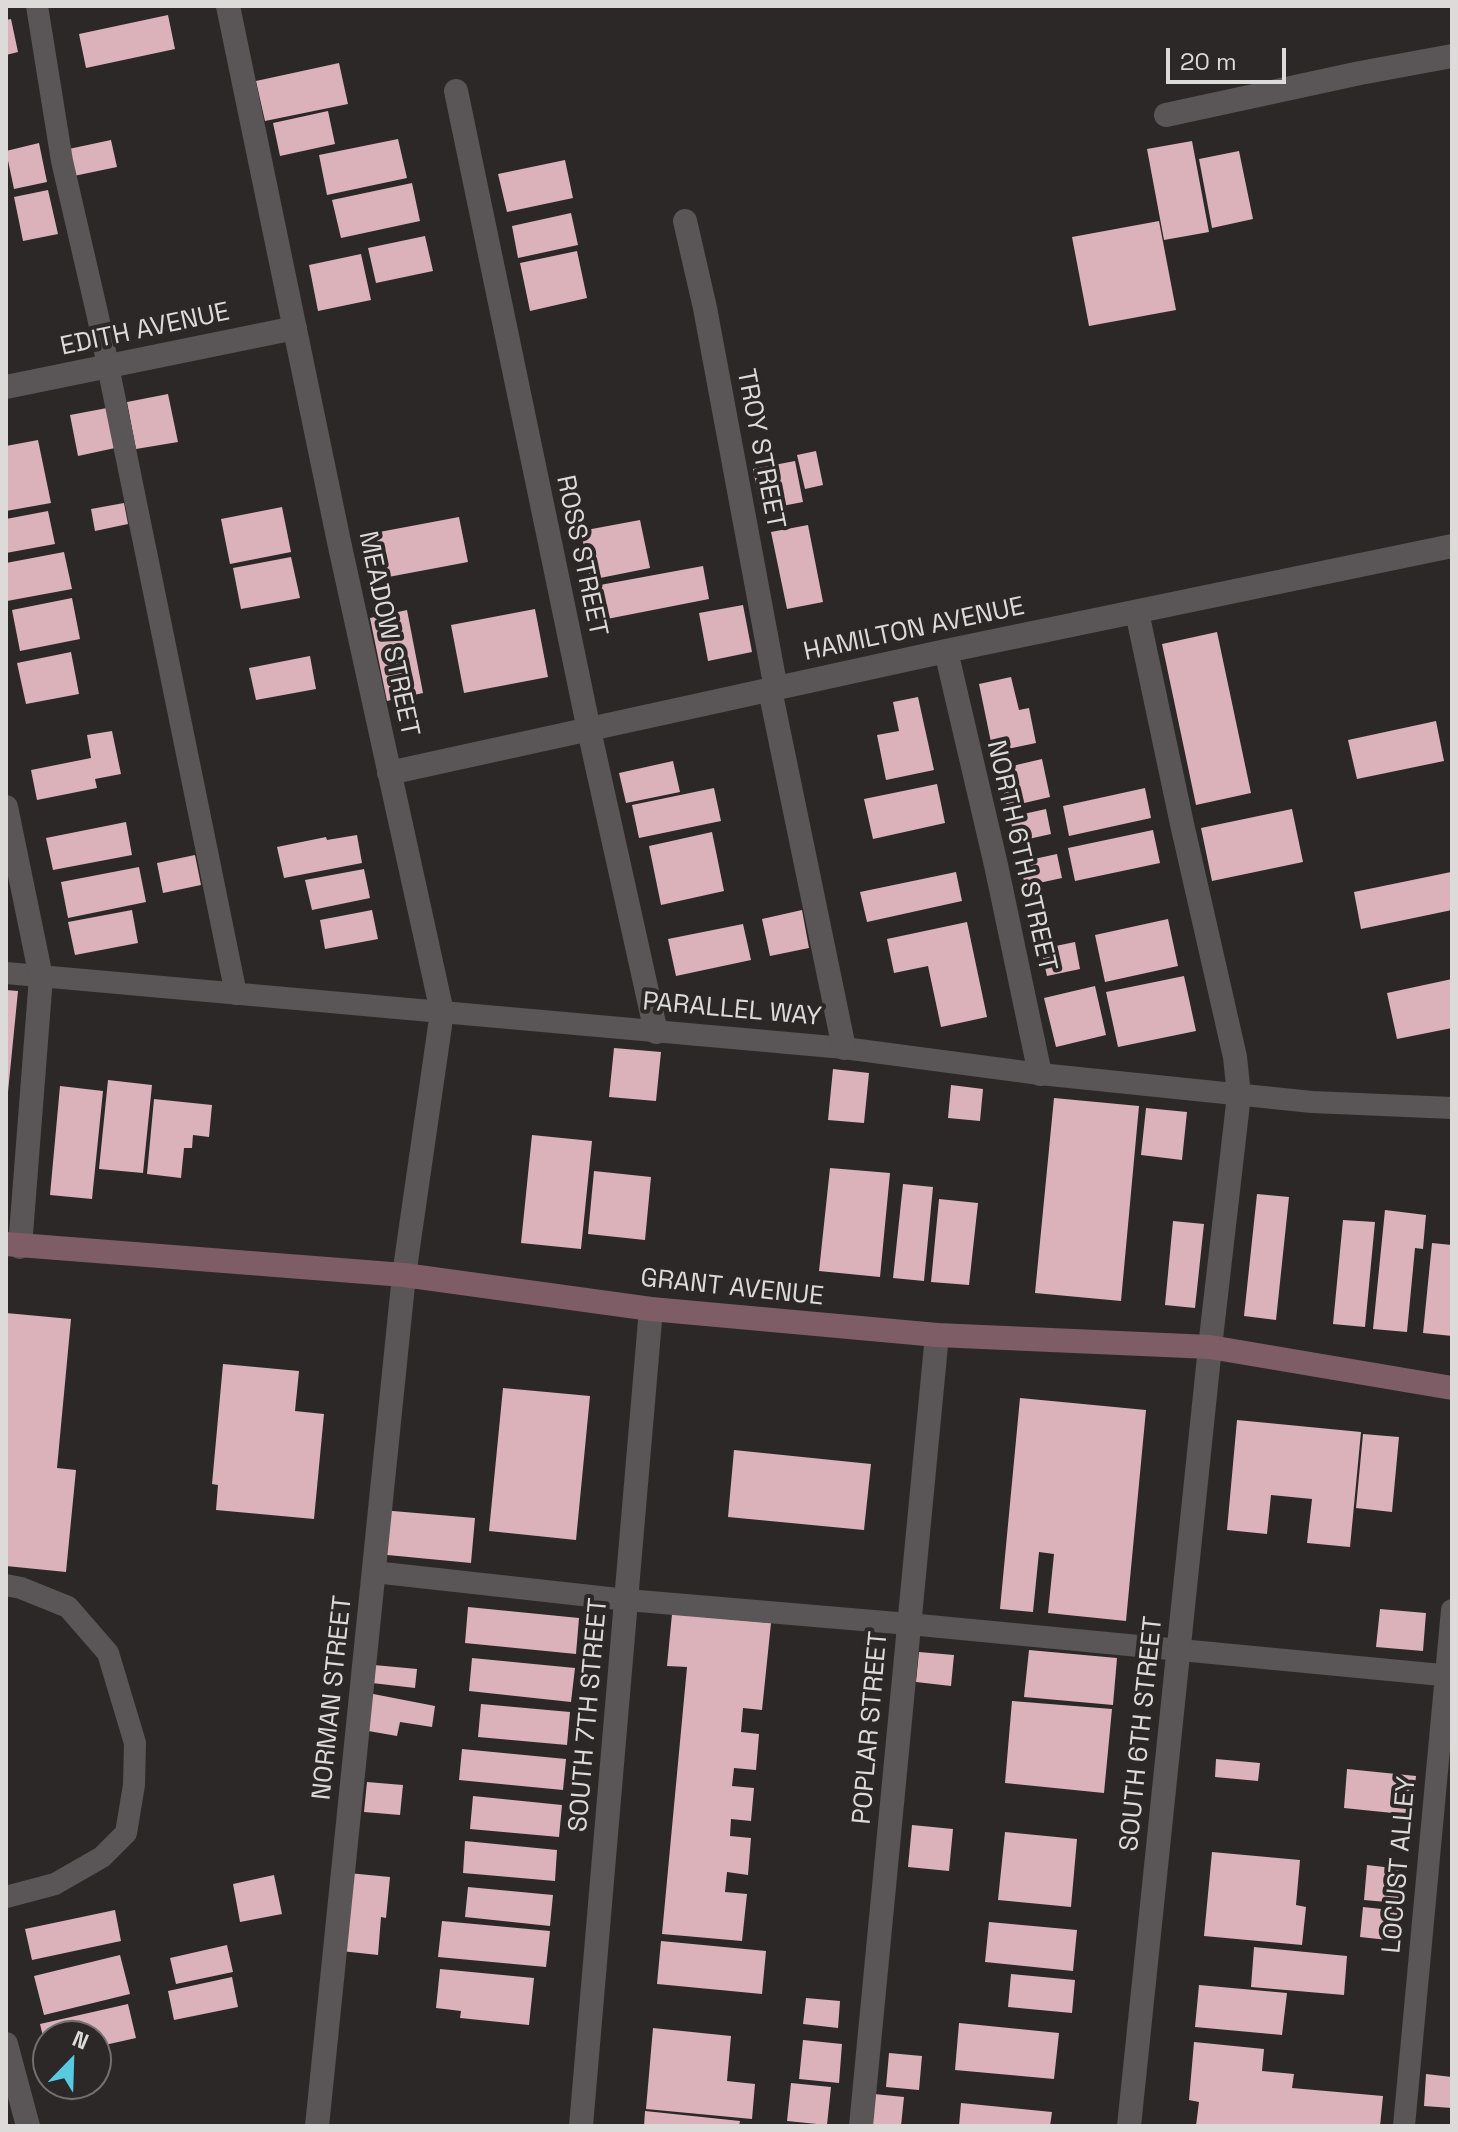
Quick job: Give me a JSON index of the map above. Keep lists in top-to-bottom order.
{
  "streets": {
    "street": [
      "EDITH AVENUE",
      "TROY STREET",
      "ROSS STREET",
      "HAMILTON AVENUE",
      "MEADOW STREET",
      "NORTH 6TH STREET",
      "GRANT AVENUE",
      "NORMAN STREET",
      "SOUTH 7TH STREET",
      "POPLAR STREET",
      "SOUTH 6TH STREET"
    ],
    "lane": ["PARALLEL WAY", "LOCUST ALLEY"]
  },
  "crossings": [
    ["EDITH AVENUE", "MEADOW STREET"],
    ["TROY STREET", "HAMILTON AVENUE"],
    ["TROY STREET", "PARALLEL WAY"],
    ["ROSS STREET", "HAMILTON AVENUE"],
    ["ROSS STREET", "PARALLEL WAY"],
    ["HAMILTON AVENUE", "MEADOW STREET"],
    ["HAMILTON AVENUE", "NORTH 6TH STREET"],
    ["MEADOW STREET", "PARALLEL WAY"],
    ["MEADOW STREET", "GRANT AVENUE"],
    ["MEADOW STREET", "NORMAN STREET"],
    ["NORTH 6TH STREET", "PARALLEL WAY"],
    ["GRANT AVENUE", "NORMAN STREET"],
    ["GRANT AVENUE", "SOUTH 7TH STREET"],
    ["GRANT AVENUE", "POPLAR STREET"],
    ["GRANT AVENUE", "SOUTH 6TH STREET"]
  ],
  "scale_bar": "20 m",
  "north": "top right"
}
